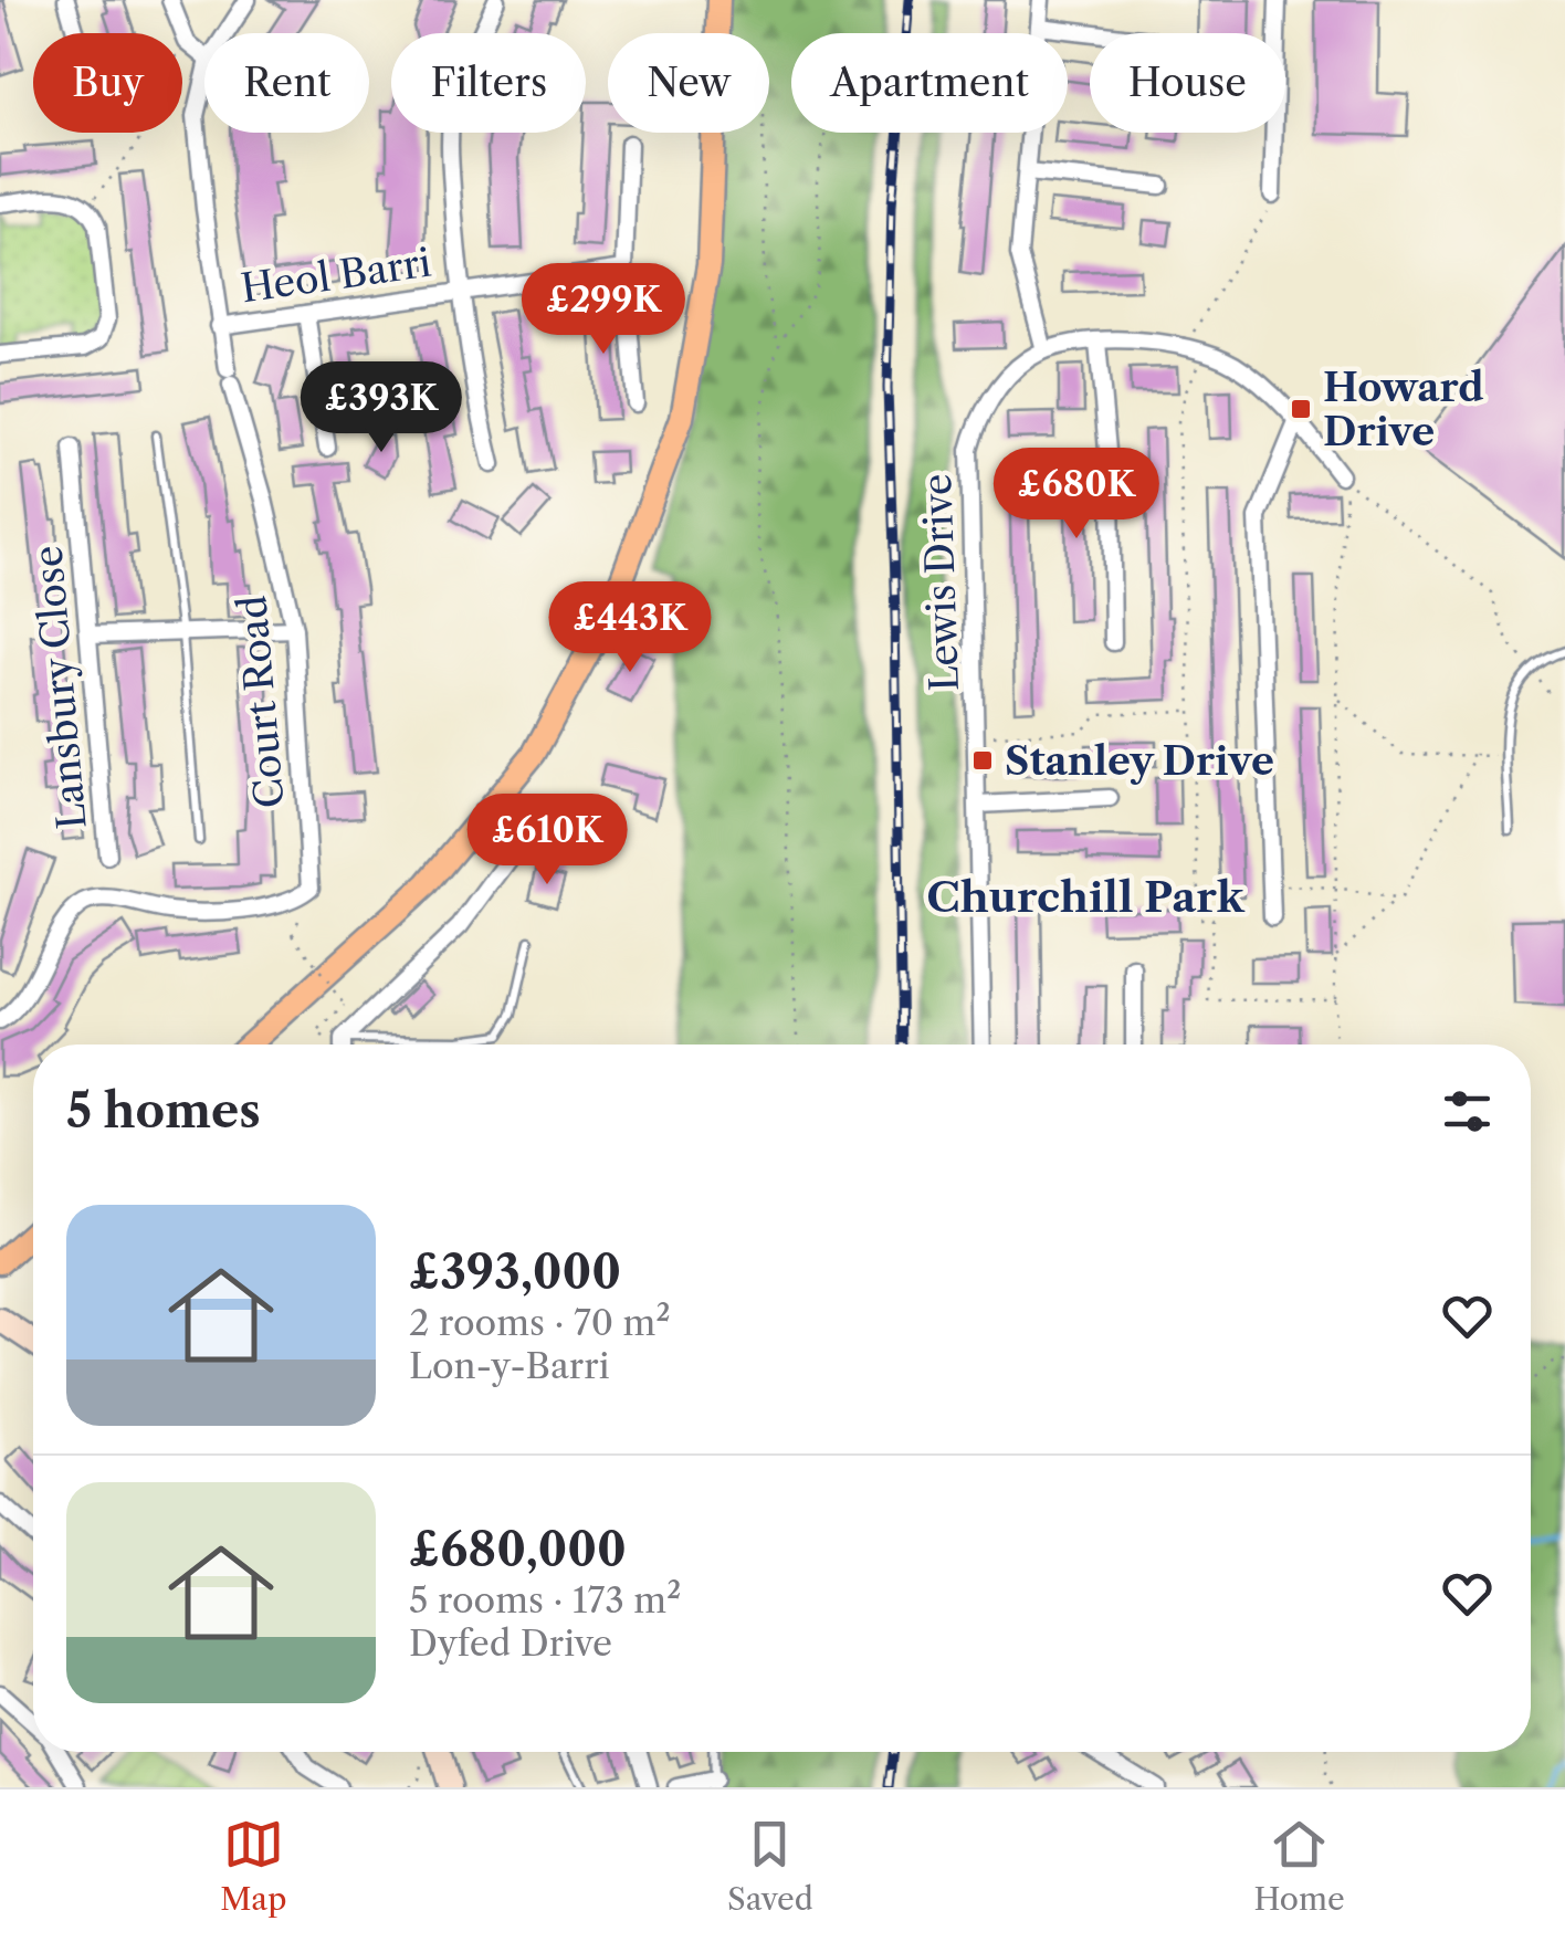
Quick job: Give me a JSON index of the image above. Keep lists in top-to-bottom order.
{
  "streets": {
    "street": [
      "Heol Barri",
      "Lewis Drive",
      "Lansbury Close",
      "Court Road"
    ]
  },
  "crossings": [
    ["Heol Barri", "Court Road"]
  ],
  "districts": ["Churchill Park"],
  "places": {
    "transit": ["Howard Drive", "Stanley Drive"]
  },
  "page": {
    "chip": [
      "Buy",
      "Rent",
      "Filters",
      "New",
      "Apartment",
      "House"
    ],
    "price": [
      "£299K",
      "£393K",
      "£680K",
      "£443K",
      "£610K"
    ],
    "heading": "5 homes",
    "list": [
      {
        "name": "£393,000",
        "note": "2 rooms · 70 m² · Lon-y-Barri"
      },
      {
        "name": "£680,000",
        "note": "5 rooms · 173 m² · Dyfed Drive"
      }
    ],
    "tabs": ["Map", "Saved", "Home"]
  }
}
